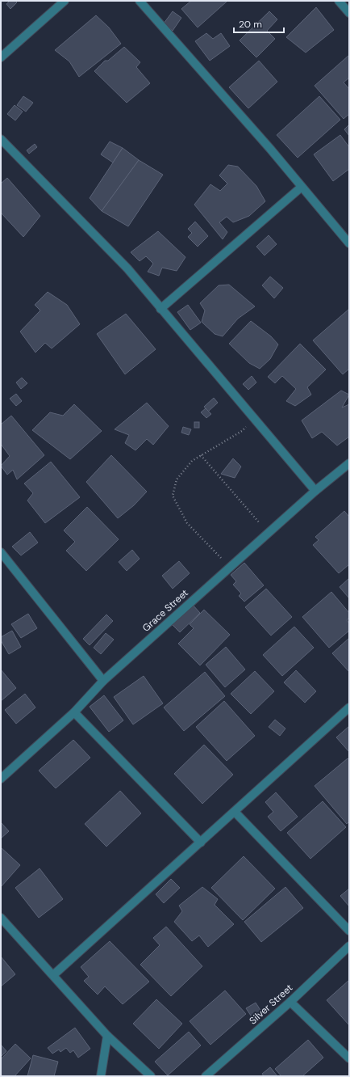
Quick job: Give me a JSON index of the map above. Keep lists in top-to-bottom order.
{
  "streets": {
    "street": ["Grace Street", "Silver Street"]
  },
  "scale_bar": "20 m"
}
